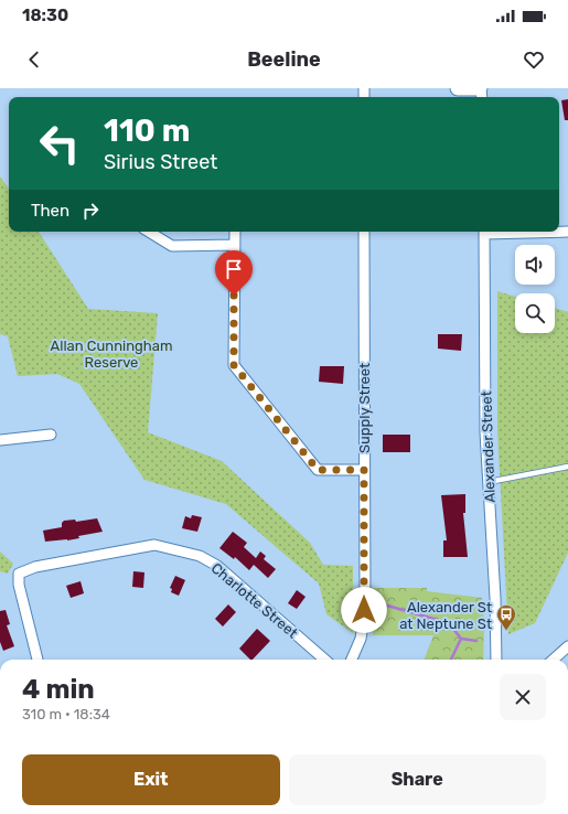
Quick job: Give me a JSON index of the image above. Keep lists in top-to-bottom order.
{
  "streets": {
    "street": ["Supply Street", "Alexander Street", "Charlotte Street"]
  },
  "parks": ["Allan Cunningham Reserve"],
  "places": {
    "bus stop": ["Alexander St at Neptune St"]
  },
  "page": {
    "status": "18:30",
    "header": "Beeline",
    "turn": ["110 m", "Sirius Street"],
    "then": "Then",
    "heading": ["4 min", "310 m · 18:34"],
    "buttons": ["Exit", "Share"]
  }
}
